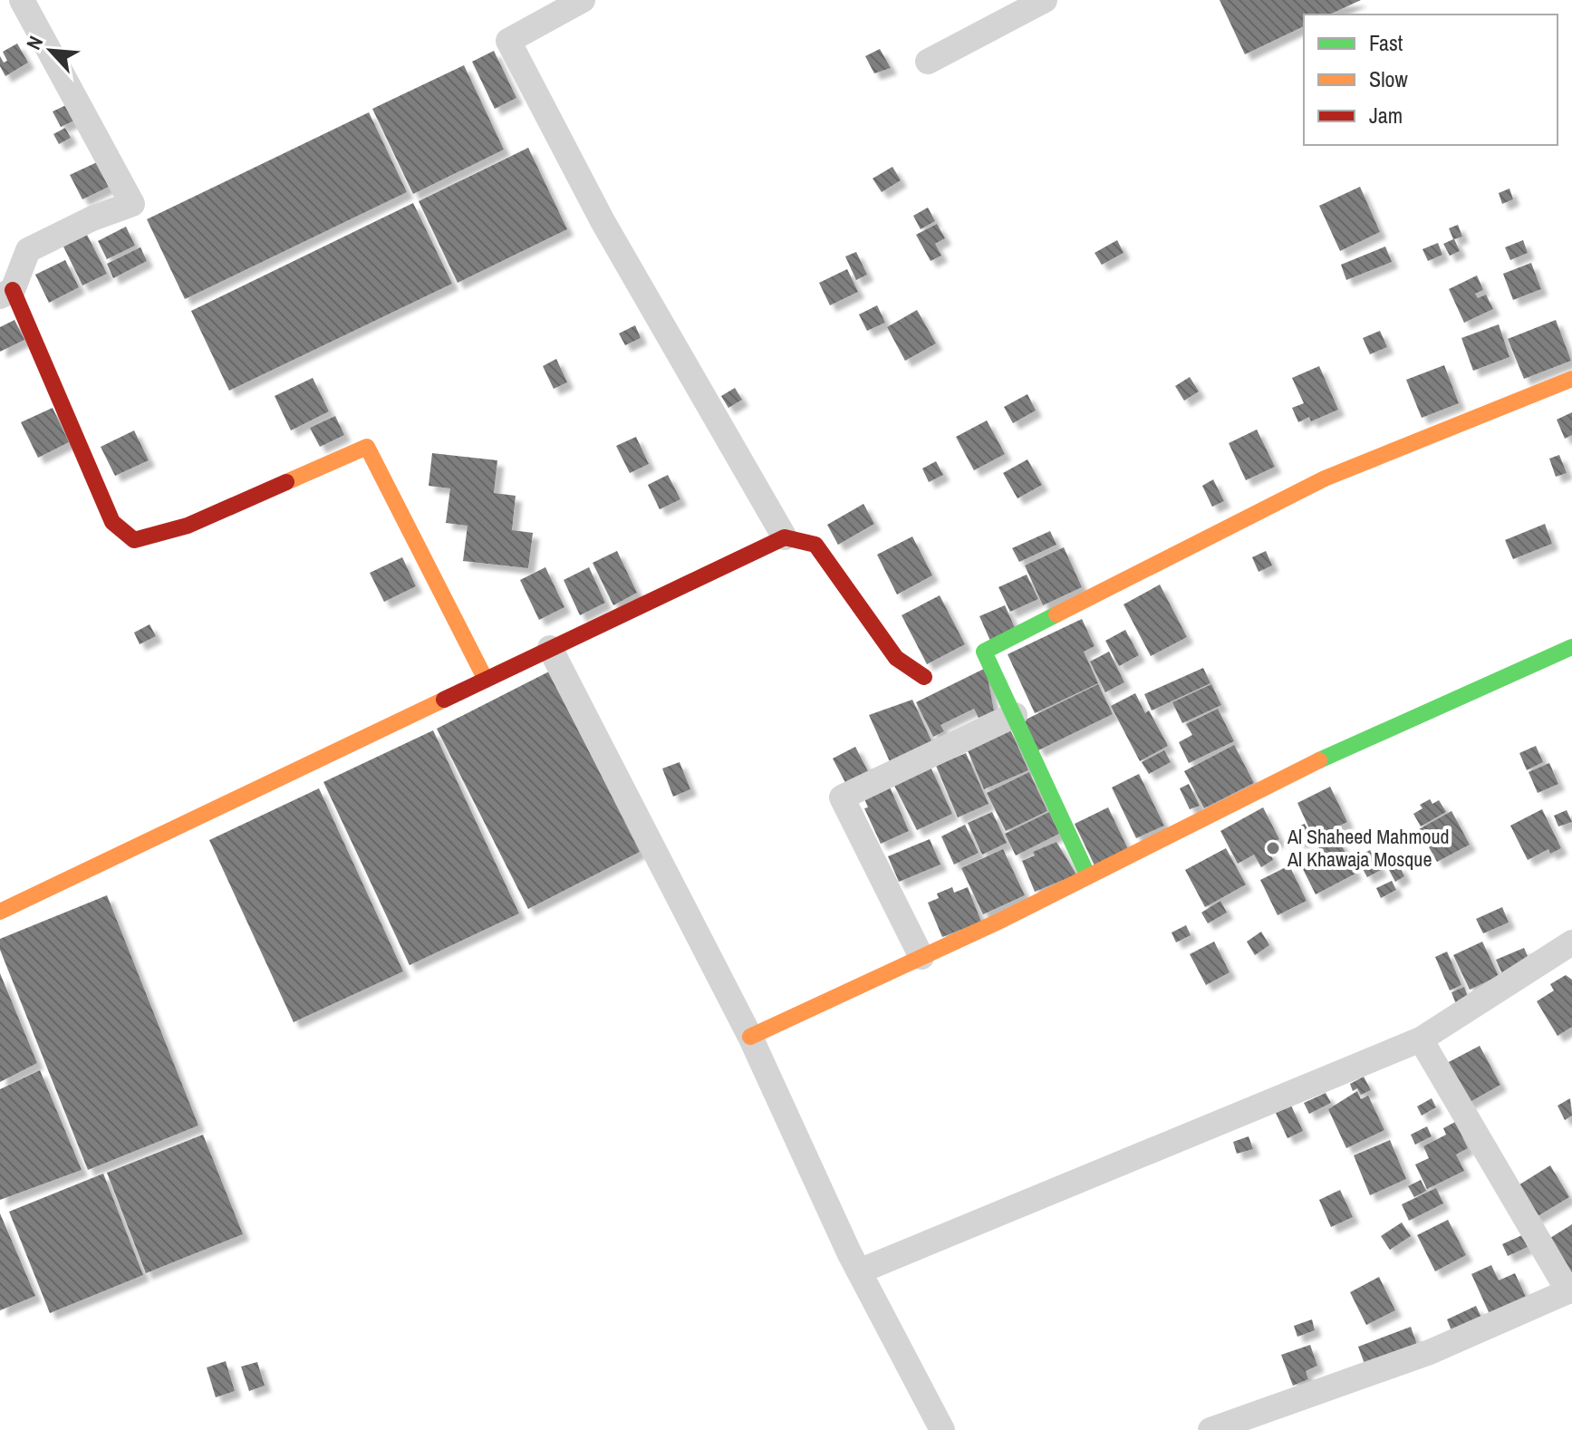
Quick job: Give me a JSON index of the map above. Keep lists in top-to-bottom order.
{
  "places": ["Al Shaheed Mahmoud Al Khawaja Mosque"],
  "legend": ["Fast", "Slow", "Jam"],
  "north": "top left"
}
